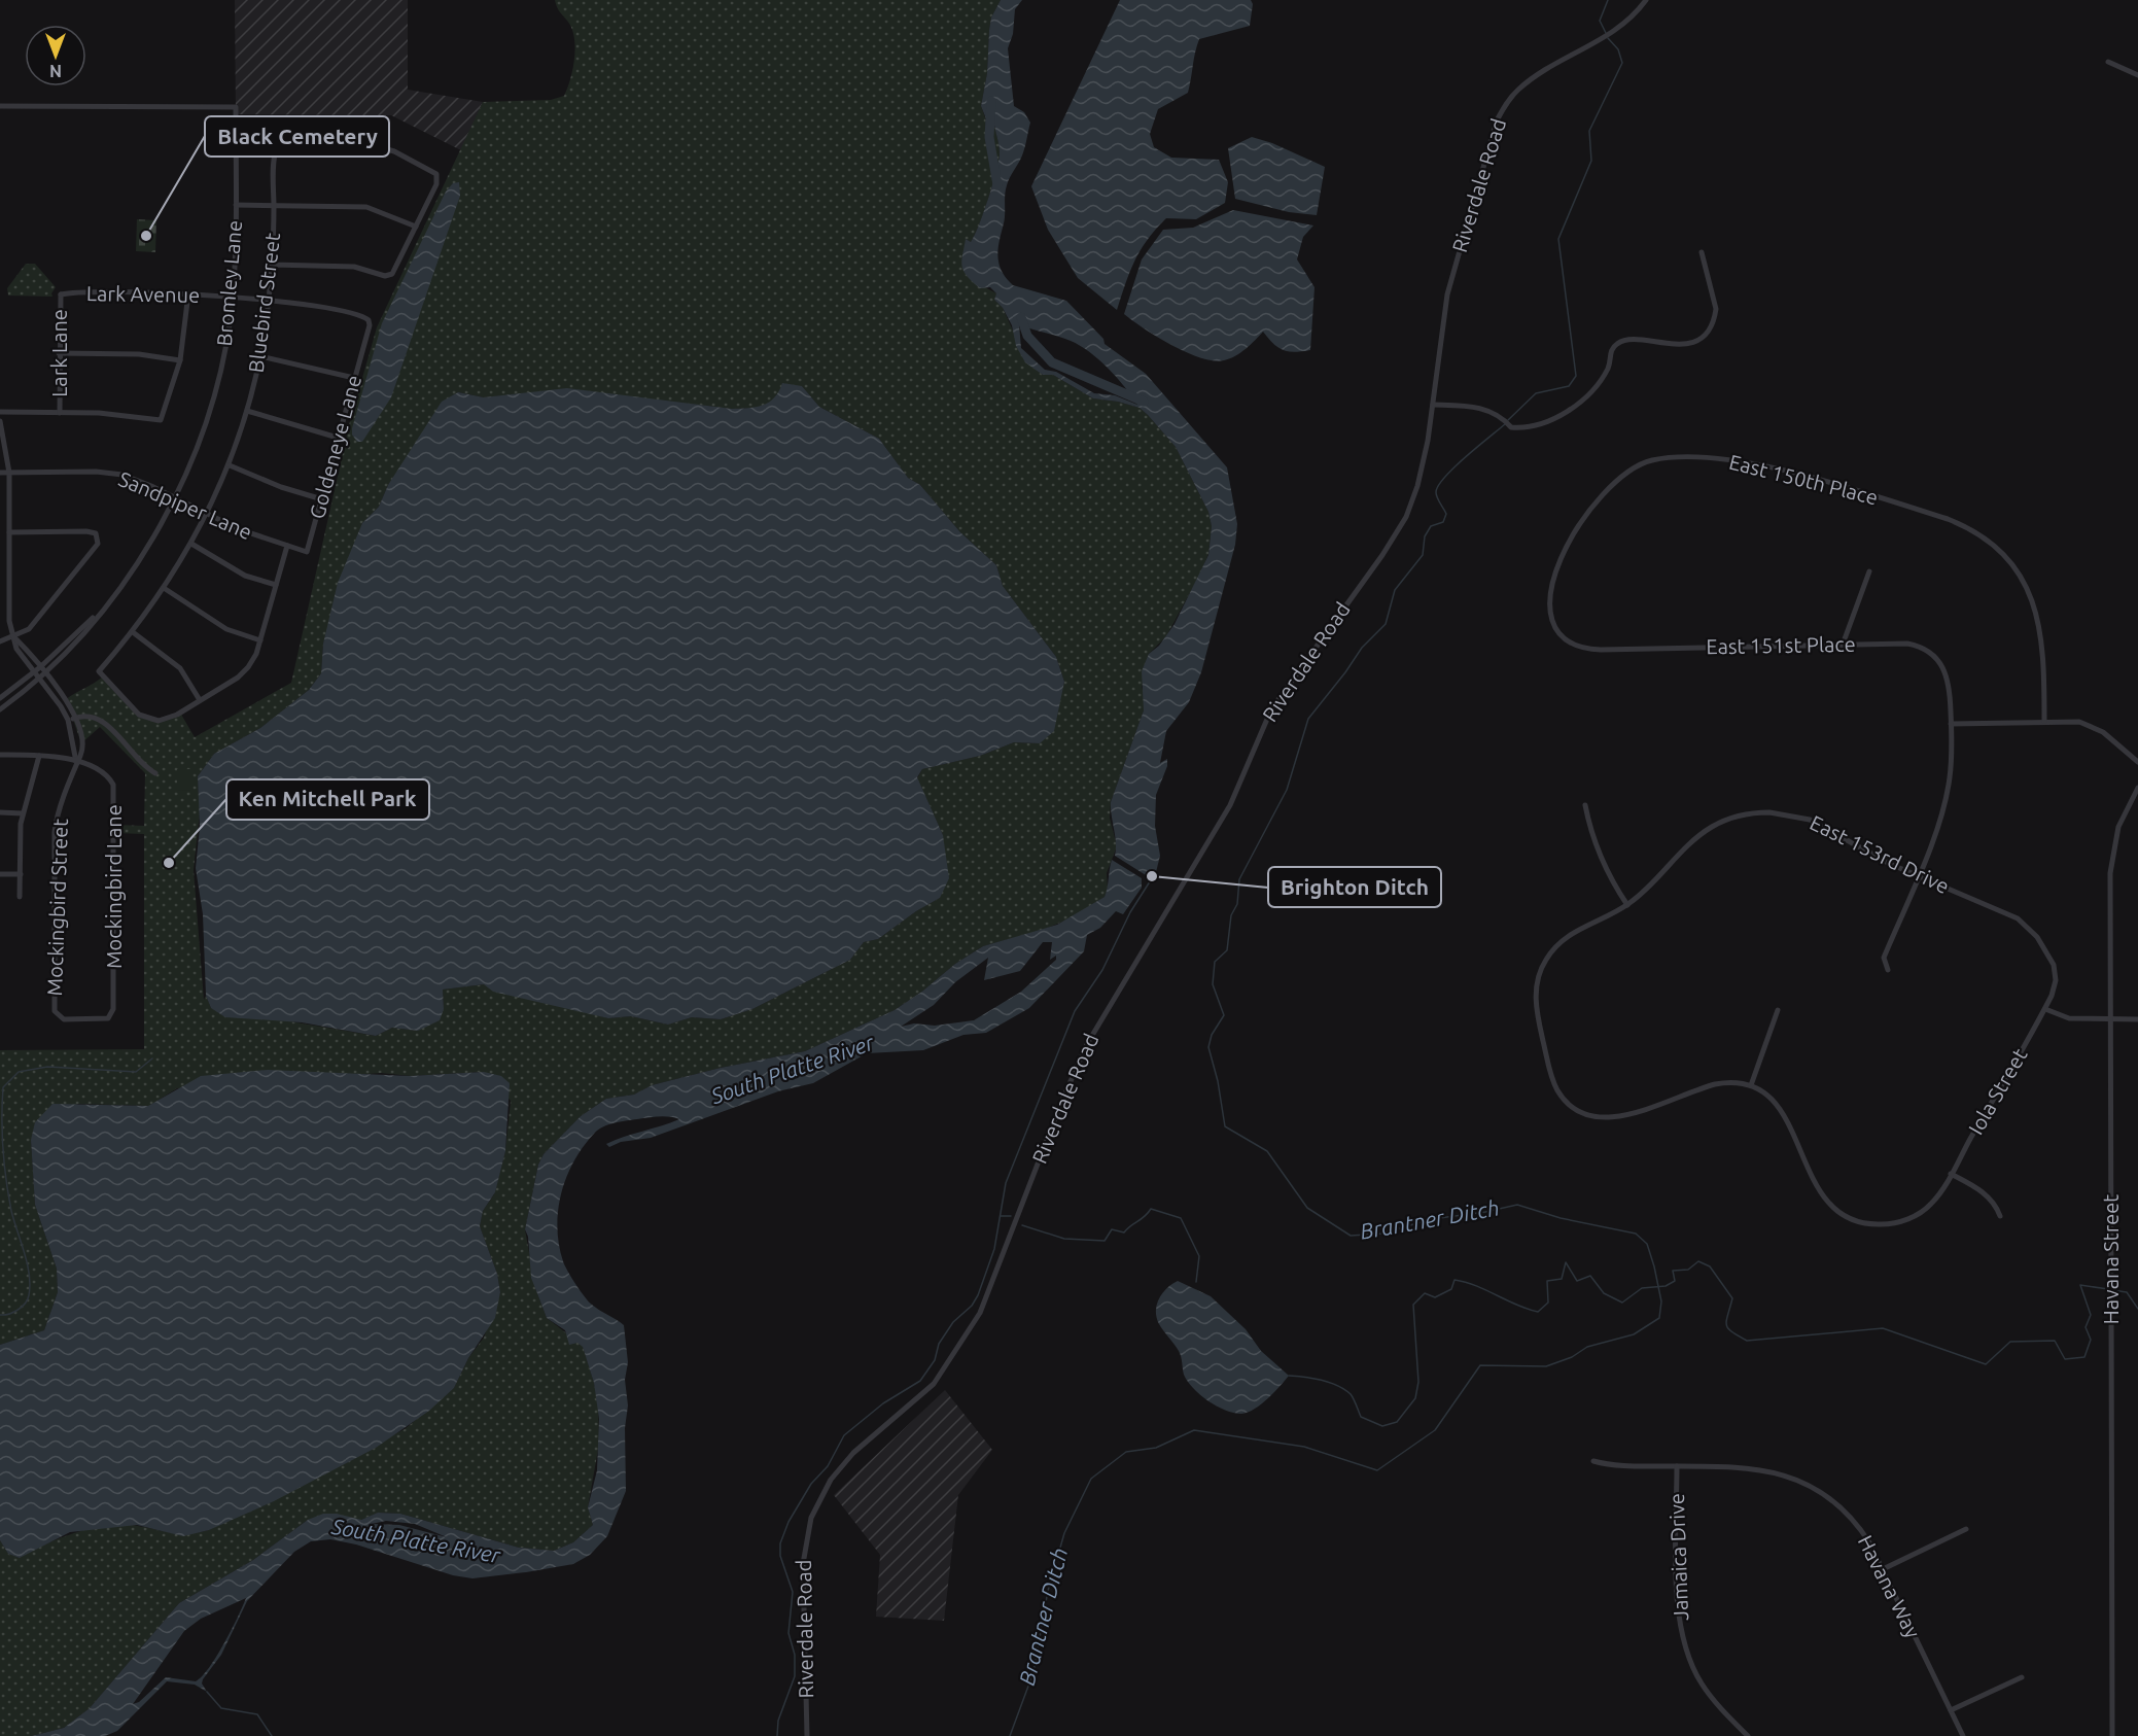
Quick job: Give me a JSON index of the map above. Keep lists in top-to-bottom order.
{
  "streets": {
    "street": [
      "Riverdale Road",
      "Bromley Lane",
      "Lark Avenue",
      "Bluebird Street",
      "Lark Lane",
      "Goldeneye Lane",
      "East 150th Place",
      "Sandpiper Lane",
      "East 151st Place",
      "East 153rd Drive",
      "Mockingbird Lane",
      "Mockingbird Street",
      "Iola Street",
      "Havana Street",
      "Jamaica Drive",
      "Havana Way"
    ]
  },
  "crossings": [
    ["Bromley Lane", "Lark Avenue"],
    ["Bromley Lane", "Sandpiper Lane"],
    ["Bromley Lane", "Mockingbird Street"],
    ["Lark Avenue", "Bluebird Street"],
    ["Lark Avenue", "Lark Lane"],
    ["Lark Avenue", "Goldeneye Lane"],
    ["Bluebird Street", "Sandpiper Lane"],
    ["Goldeneye Lane", "Sandpiper Lane"],
    ["East 150th Place", "East 151st Place"],
    ["East 151st Place", "East 153rd Drive"],
    ["East 153rd Drive", "Iola Street"],
    ["Mockingbird Lane", "Mockingbird Street"],
    ["Jamaica Drive", "Havana Way"]
  ],
  "water": ["South Platte River", "Brantner Ditch"],
  "places": ["Black Cemetery", "Ken Mitchell Park", "Brighton Ditch"],
  "north": "bottom"
}
